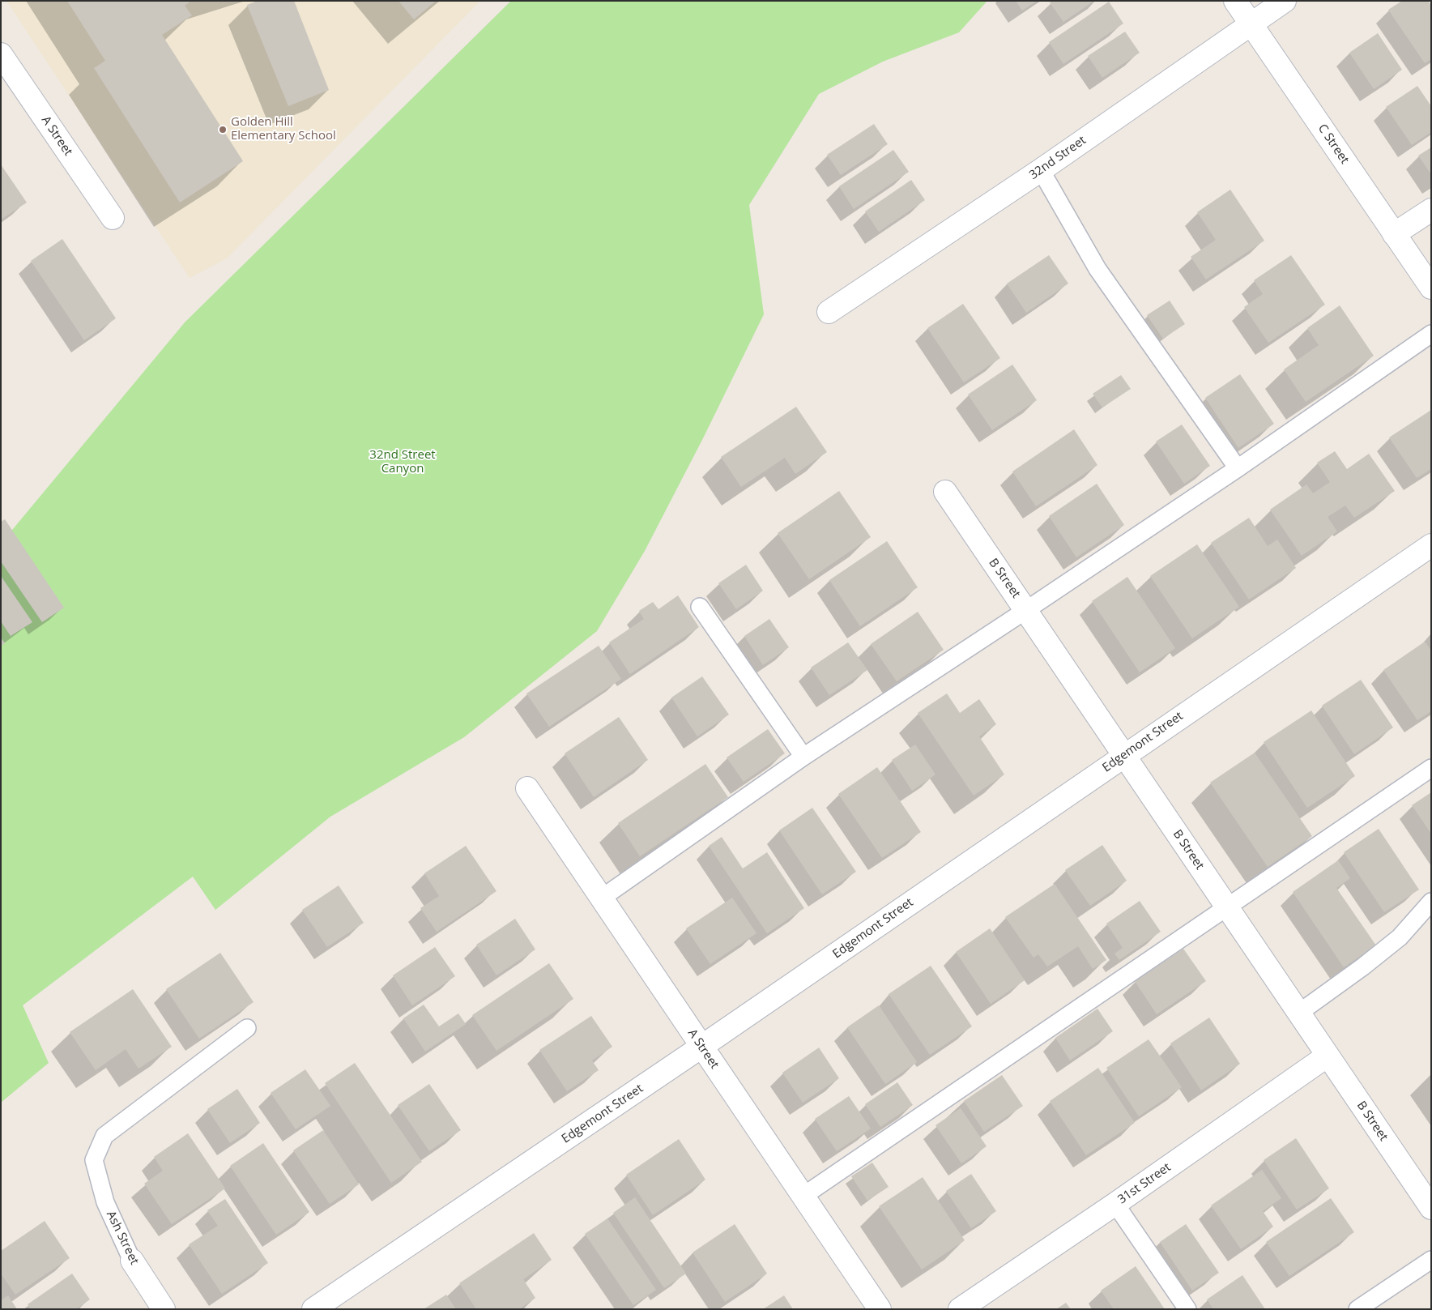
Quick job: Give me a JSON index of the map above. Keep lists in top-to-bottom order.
{
  "streets": {
    "street": [
      "A Street",
      "C Street",
      "32nd Street",
      "B Street",
      "Edgemont Street",
      "31st Street",
      "Ash Street"
    ]
  },
  "crossings": [
    ["A Street", "Edgemont Street"],
    ["C Street", "32nd Street"],
    ["B Street", "Edgemont Street"],
    ["B Street", "31st Street"]
  ],
  "parks": ["32nd Street Canyon"],
  "places": ["Golden Hill Elementary School"]
}
